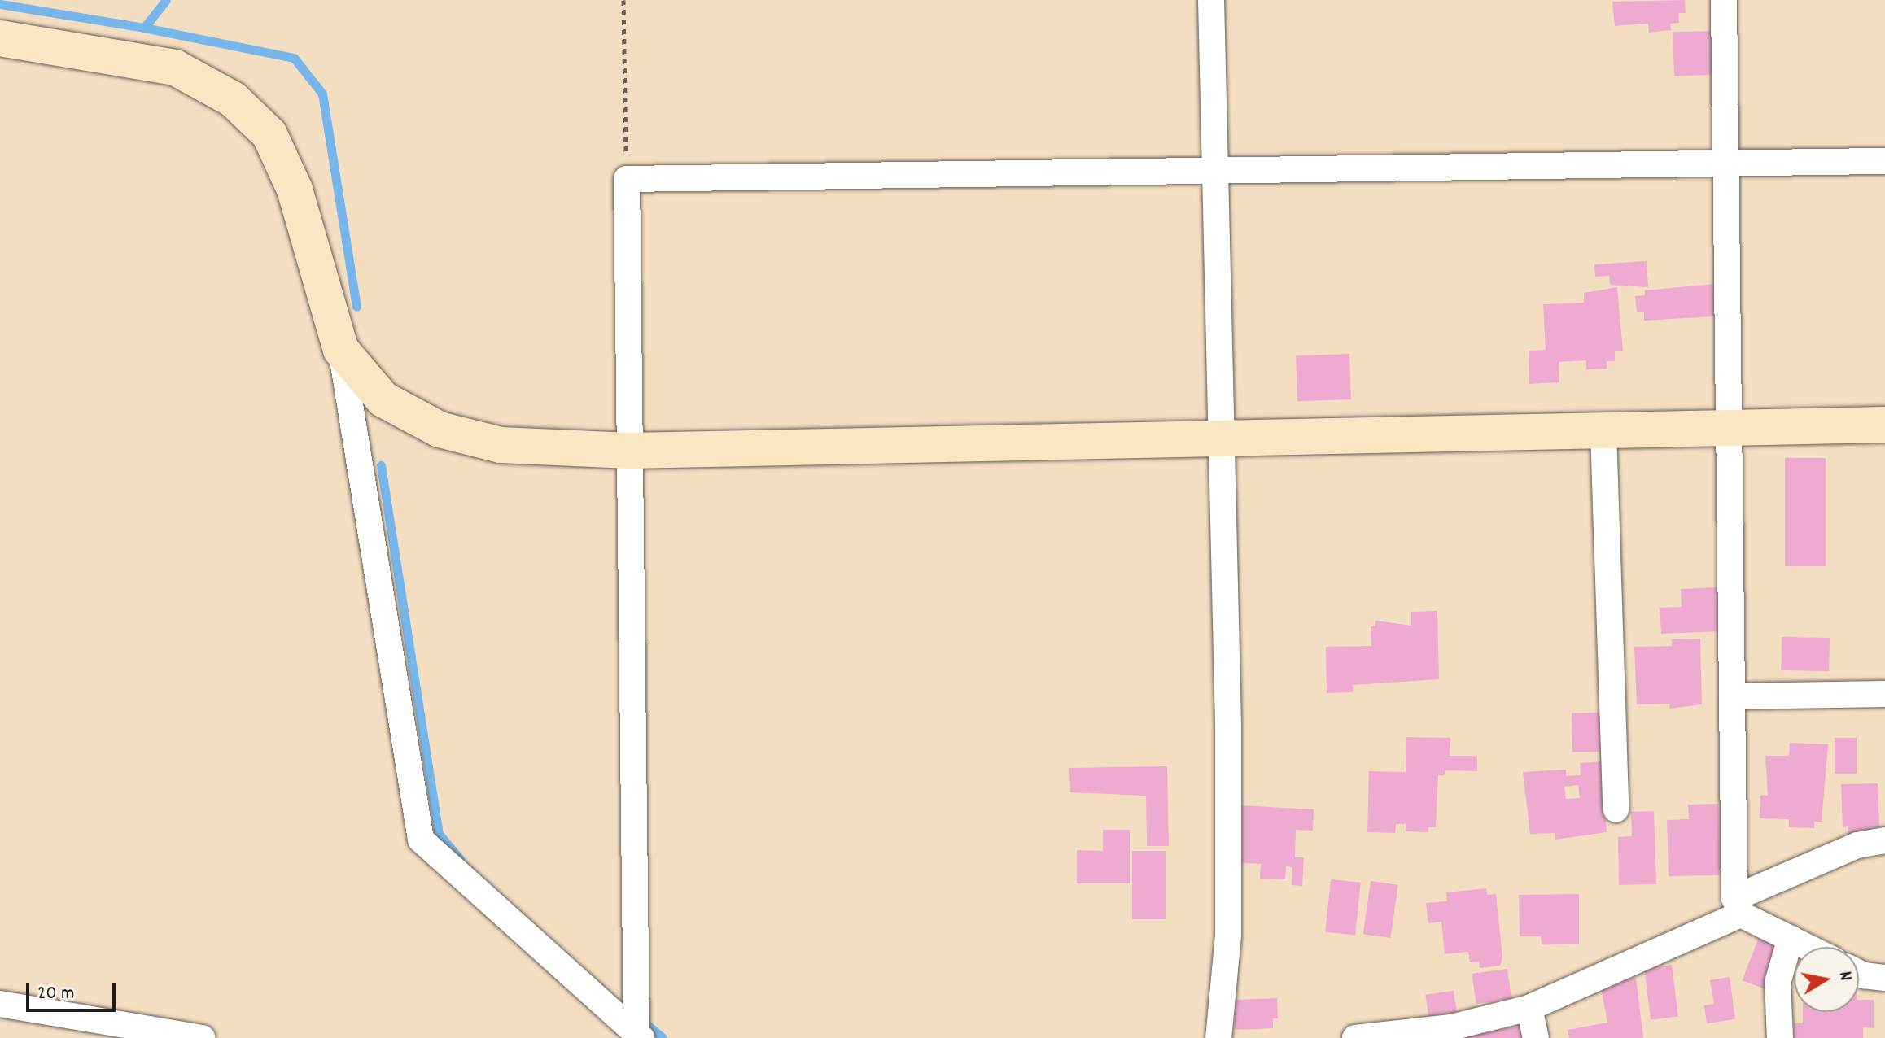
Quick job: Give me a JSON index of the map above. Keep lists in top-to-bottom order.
{
  "scale_bar": "20 m",
  "north": "right"
}
